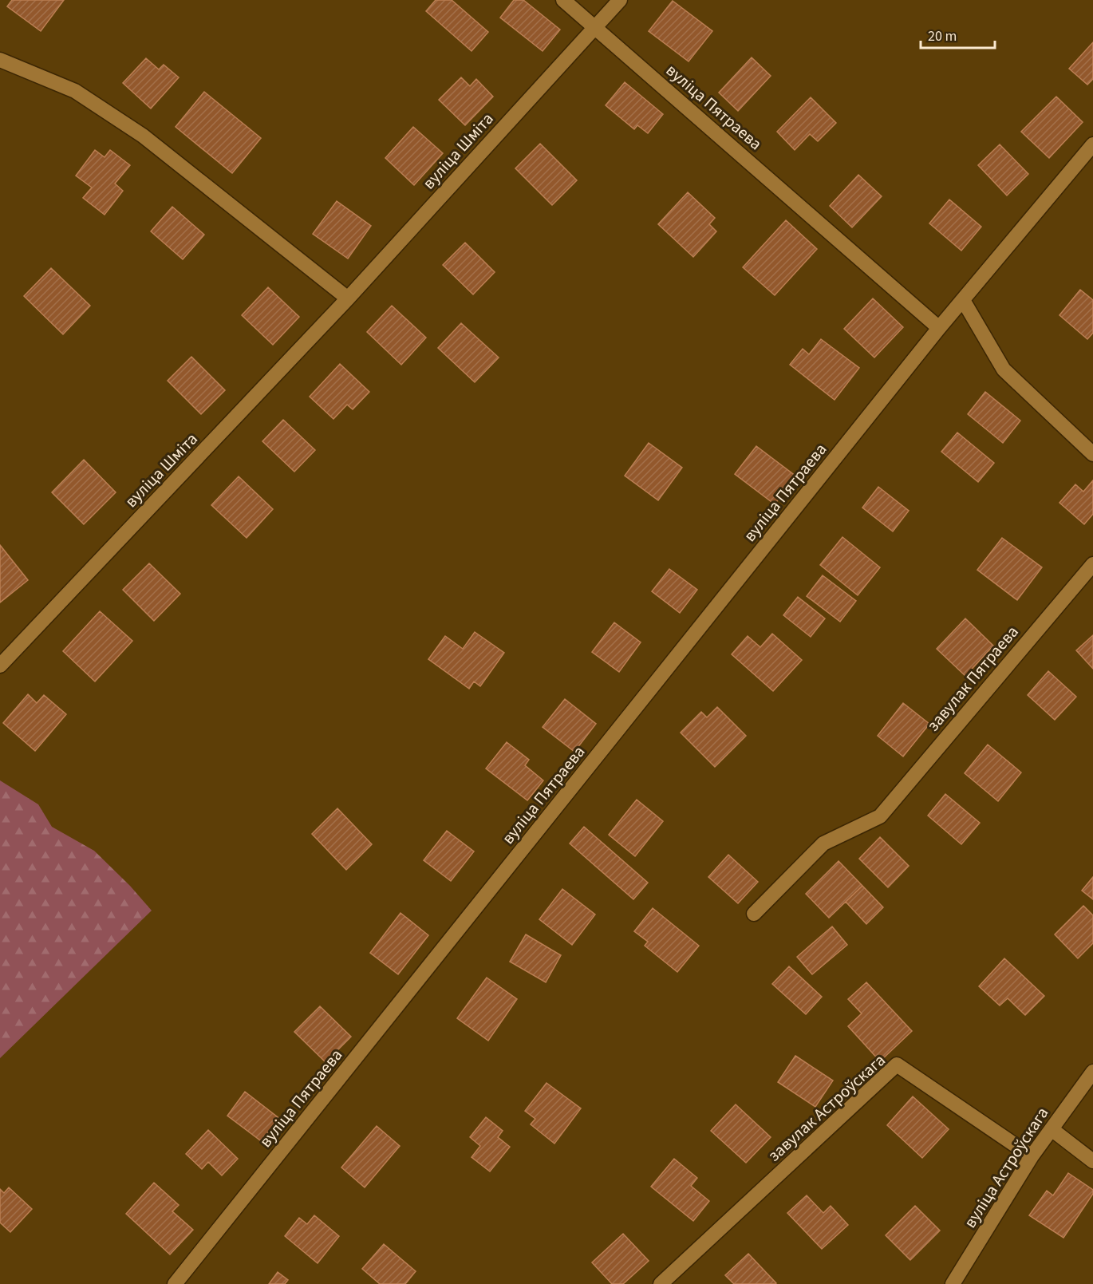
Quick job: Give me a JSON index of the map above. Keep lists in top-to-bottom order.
{
  "streets": {
    "street": [
      "вуліца Пятраева",
      "вуліца Шміта",
      "завулак Пятраева",
      "завулак Астроўскага",
      "вуліца Астроўскага"
    ]
  },
  "crossings": [
    ["вуліца Пятраева", "вуліца Шміта"],
    ["завулак Астроўскага", "вуліца Астроўскага"]
  ],
  "scale_bar": "20 m"
}
